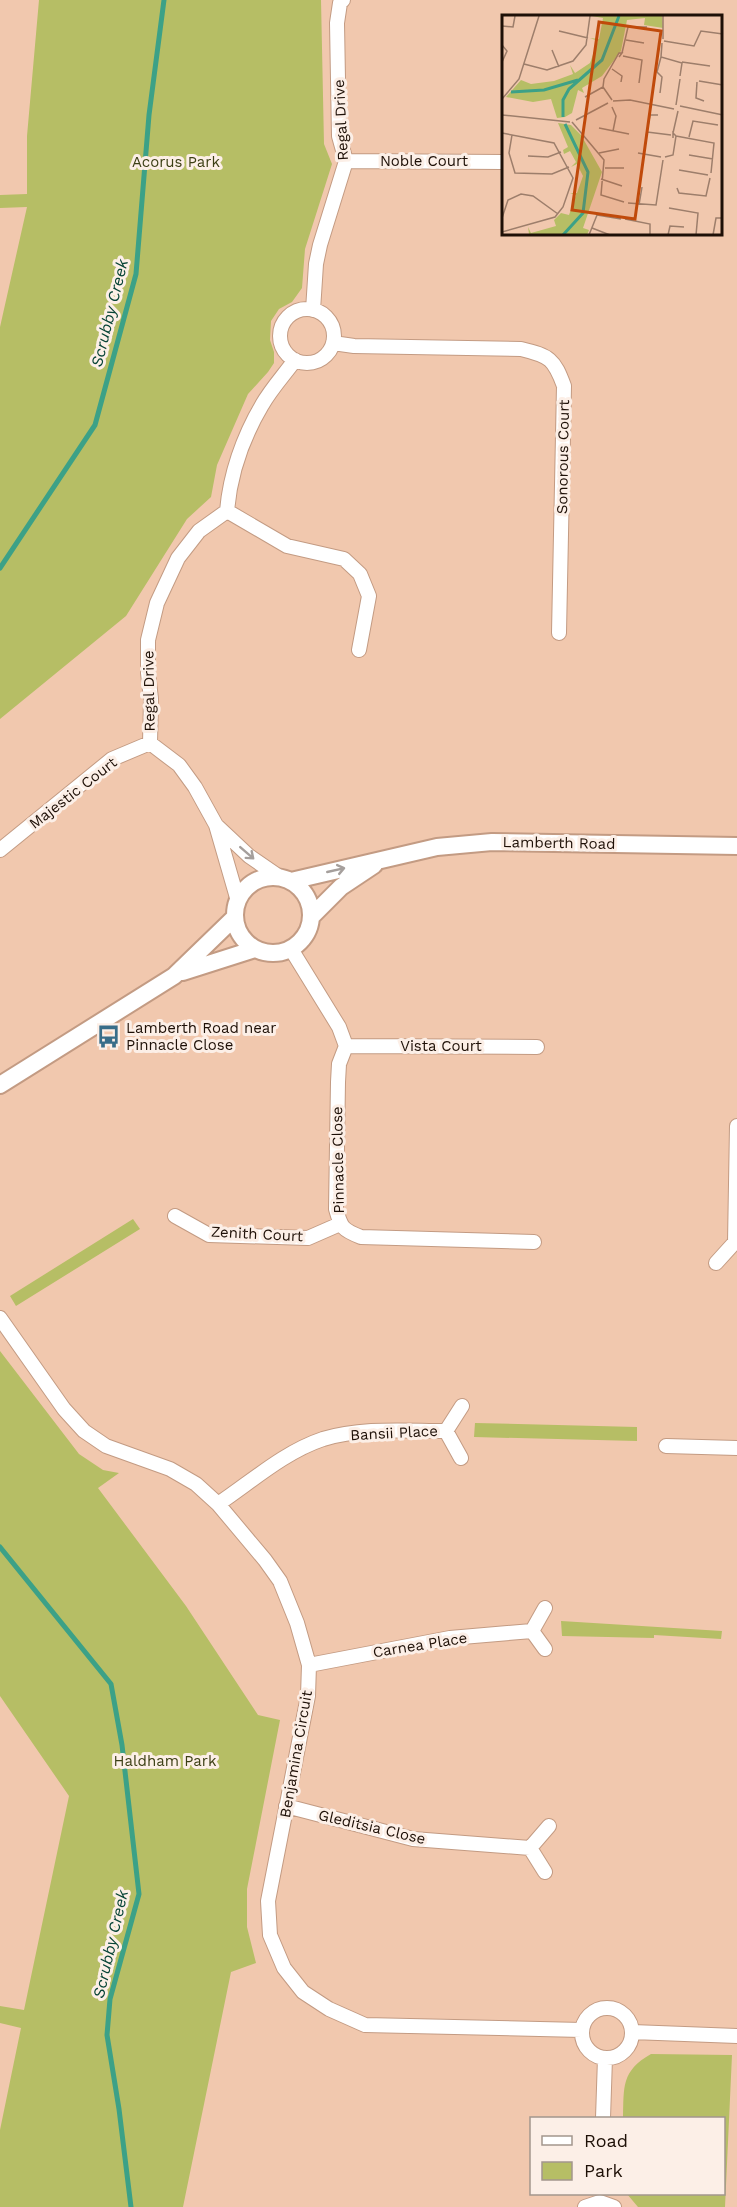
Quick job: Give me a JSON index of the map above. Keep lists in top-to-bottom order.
{
  "streets": {
    "street": [
      "Regal Drive",
      "Noble Court",
      "Sonorous Court",
      "Majestic Court",
      "Lamberth Road",
      "Vista Court",
      "Pinnacle Close",
      "Zenith Court",
      "Bansii Place",
      "Carnea Place",
      "Benjamina Circuit",
      "Gleditsia Close"
    ]
  },
  "crossings": [
    ["Regal Drive", "Noble Court"],
    ["Regal Drive", "Sonorous Court"],
    ["Regal Drive", "Majestic Court"],
    ["Regal Drive", "Lamberth Road"],
    ["Vista Court", "Pinnacle Close"],
    ["Pinnacle Close", "Zenith Court"],
    ["Bansii Place", "Benjamina Circuit"],
    ["Carnea Place", "Benjamina Circuit"],
    ["Benjamina Circuit", "Gleditsia Close"]
  ],
  "water": ["Scrubby Creek"],
  "parks": ["Acorus Park", "Haldham Park"],
  "places": {
    "bus stop": ["Lamberth Road near Pinnacle Close"]
  },
  "legend": ["Road", "Park"]
}
